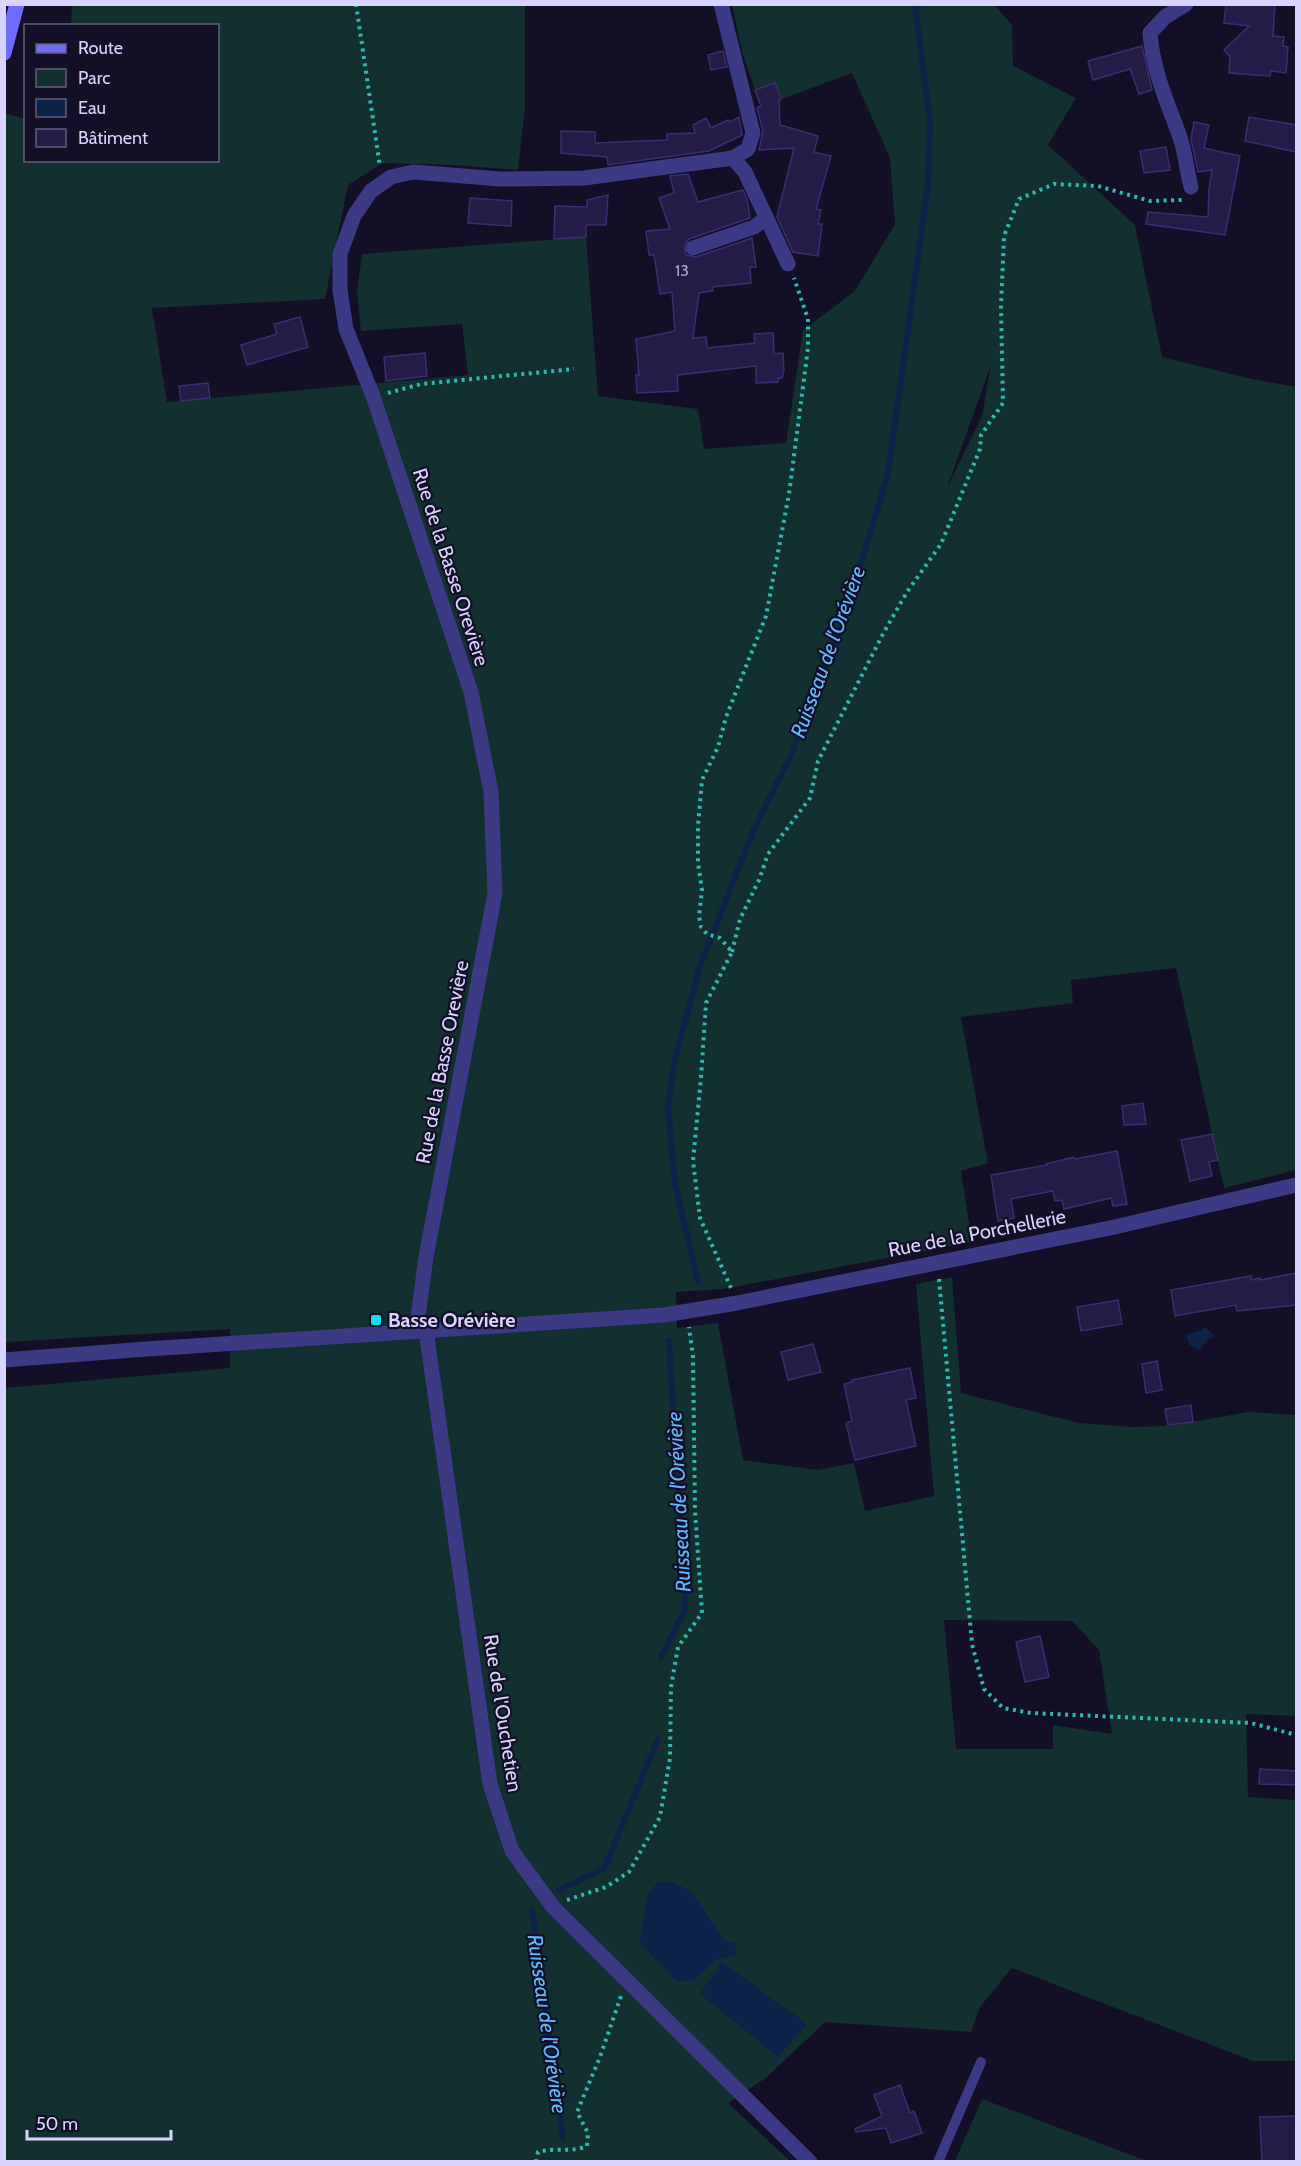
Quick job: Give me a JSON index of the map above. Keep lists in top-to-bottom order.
{
  "streets": {
    "street": ["Rue de la Basse Orevière", "Rue de la Porchellerie", "Rue de l'Ouchetien"]
  },
  "crossings": [
    ["Rue de la Basse Orevière", "Rue de la Porchellerie"],
    ["Rue de la Basse Orevière", "Rue de l'Ouchetien"],
    ["Rue de la Porchellerie", "Rue de l'Ouchetien"]
  ],
  "water": ["Ruisseau de l'Orévière"],
  "places": {
    "transit": ["Basse Orévière"]
  },
  "house_numbers": ["13"],
  "legend": [
    "Route",
    "Parc",
    "Eau",
    "Bâtiment"
  ],
  "scale_bar": "50 m"
}
